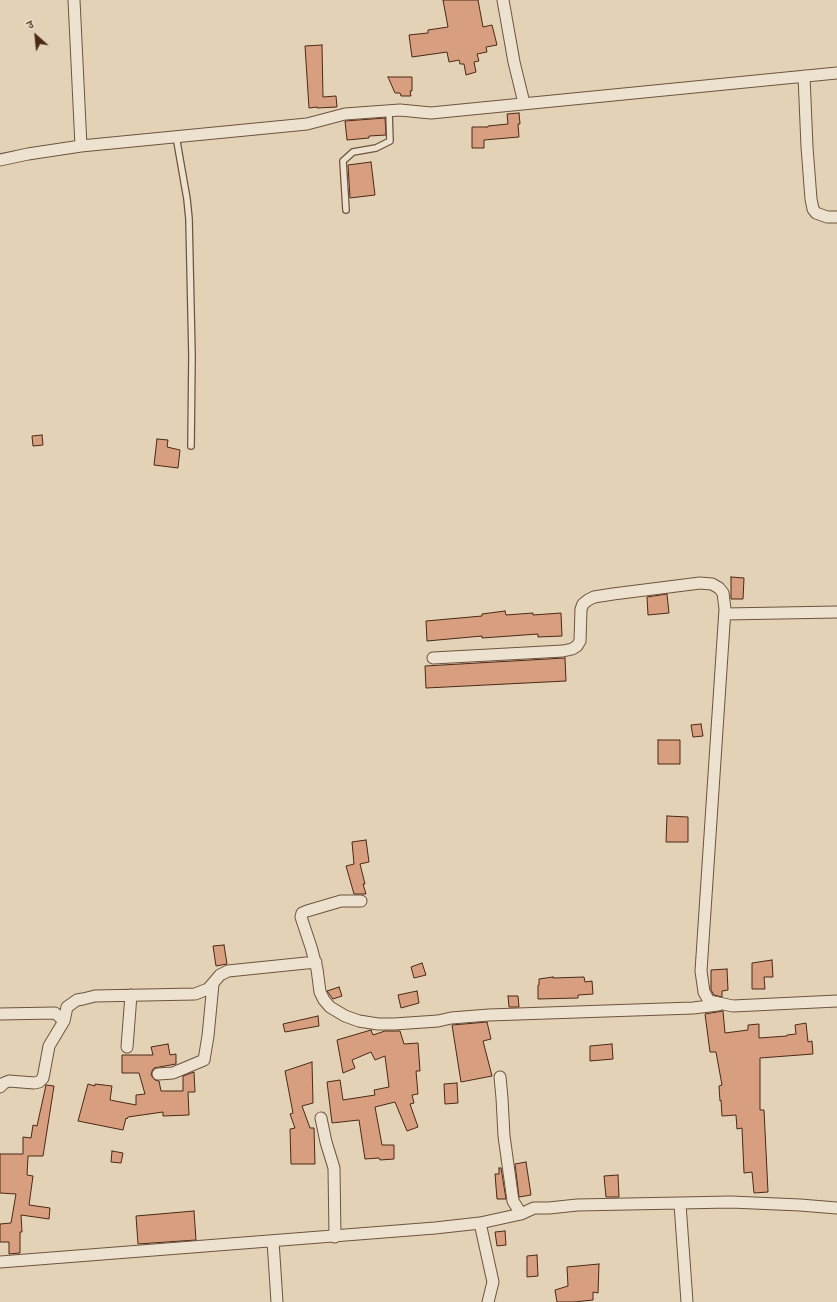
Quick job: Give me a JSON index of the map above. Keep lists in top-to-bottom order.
{
  "north": "top left"
}
